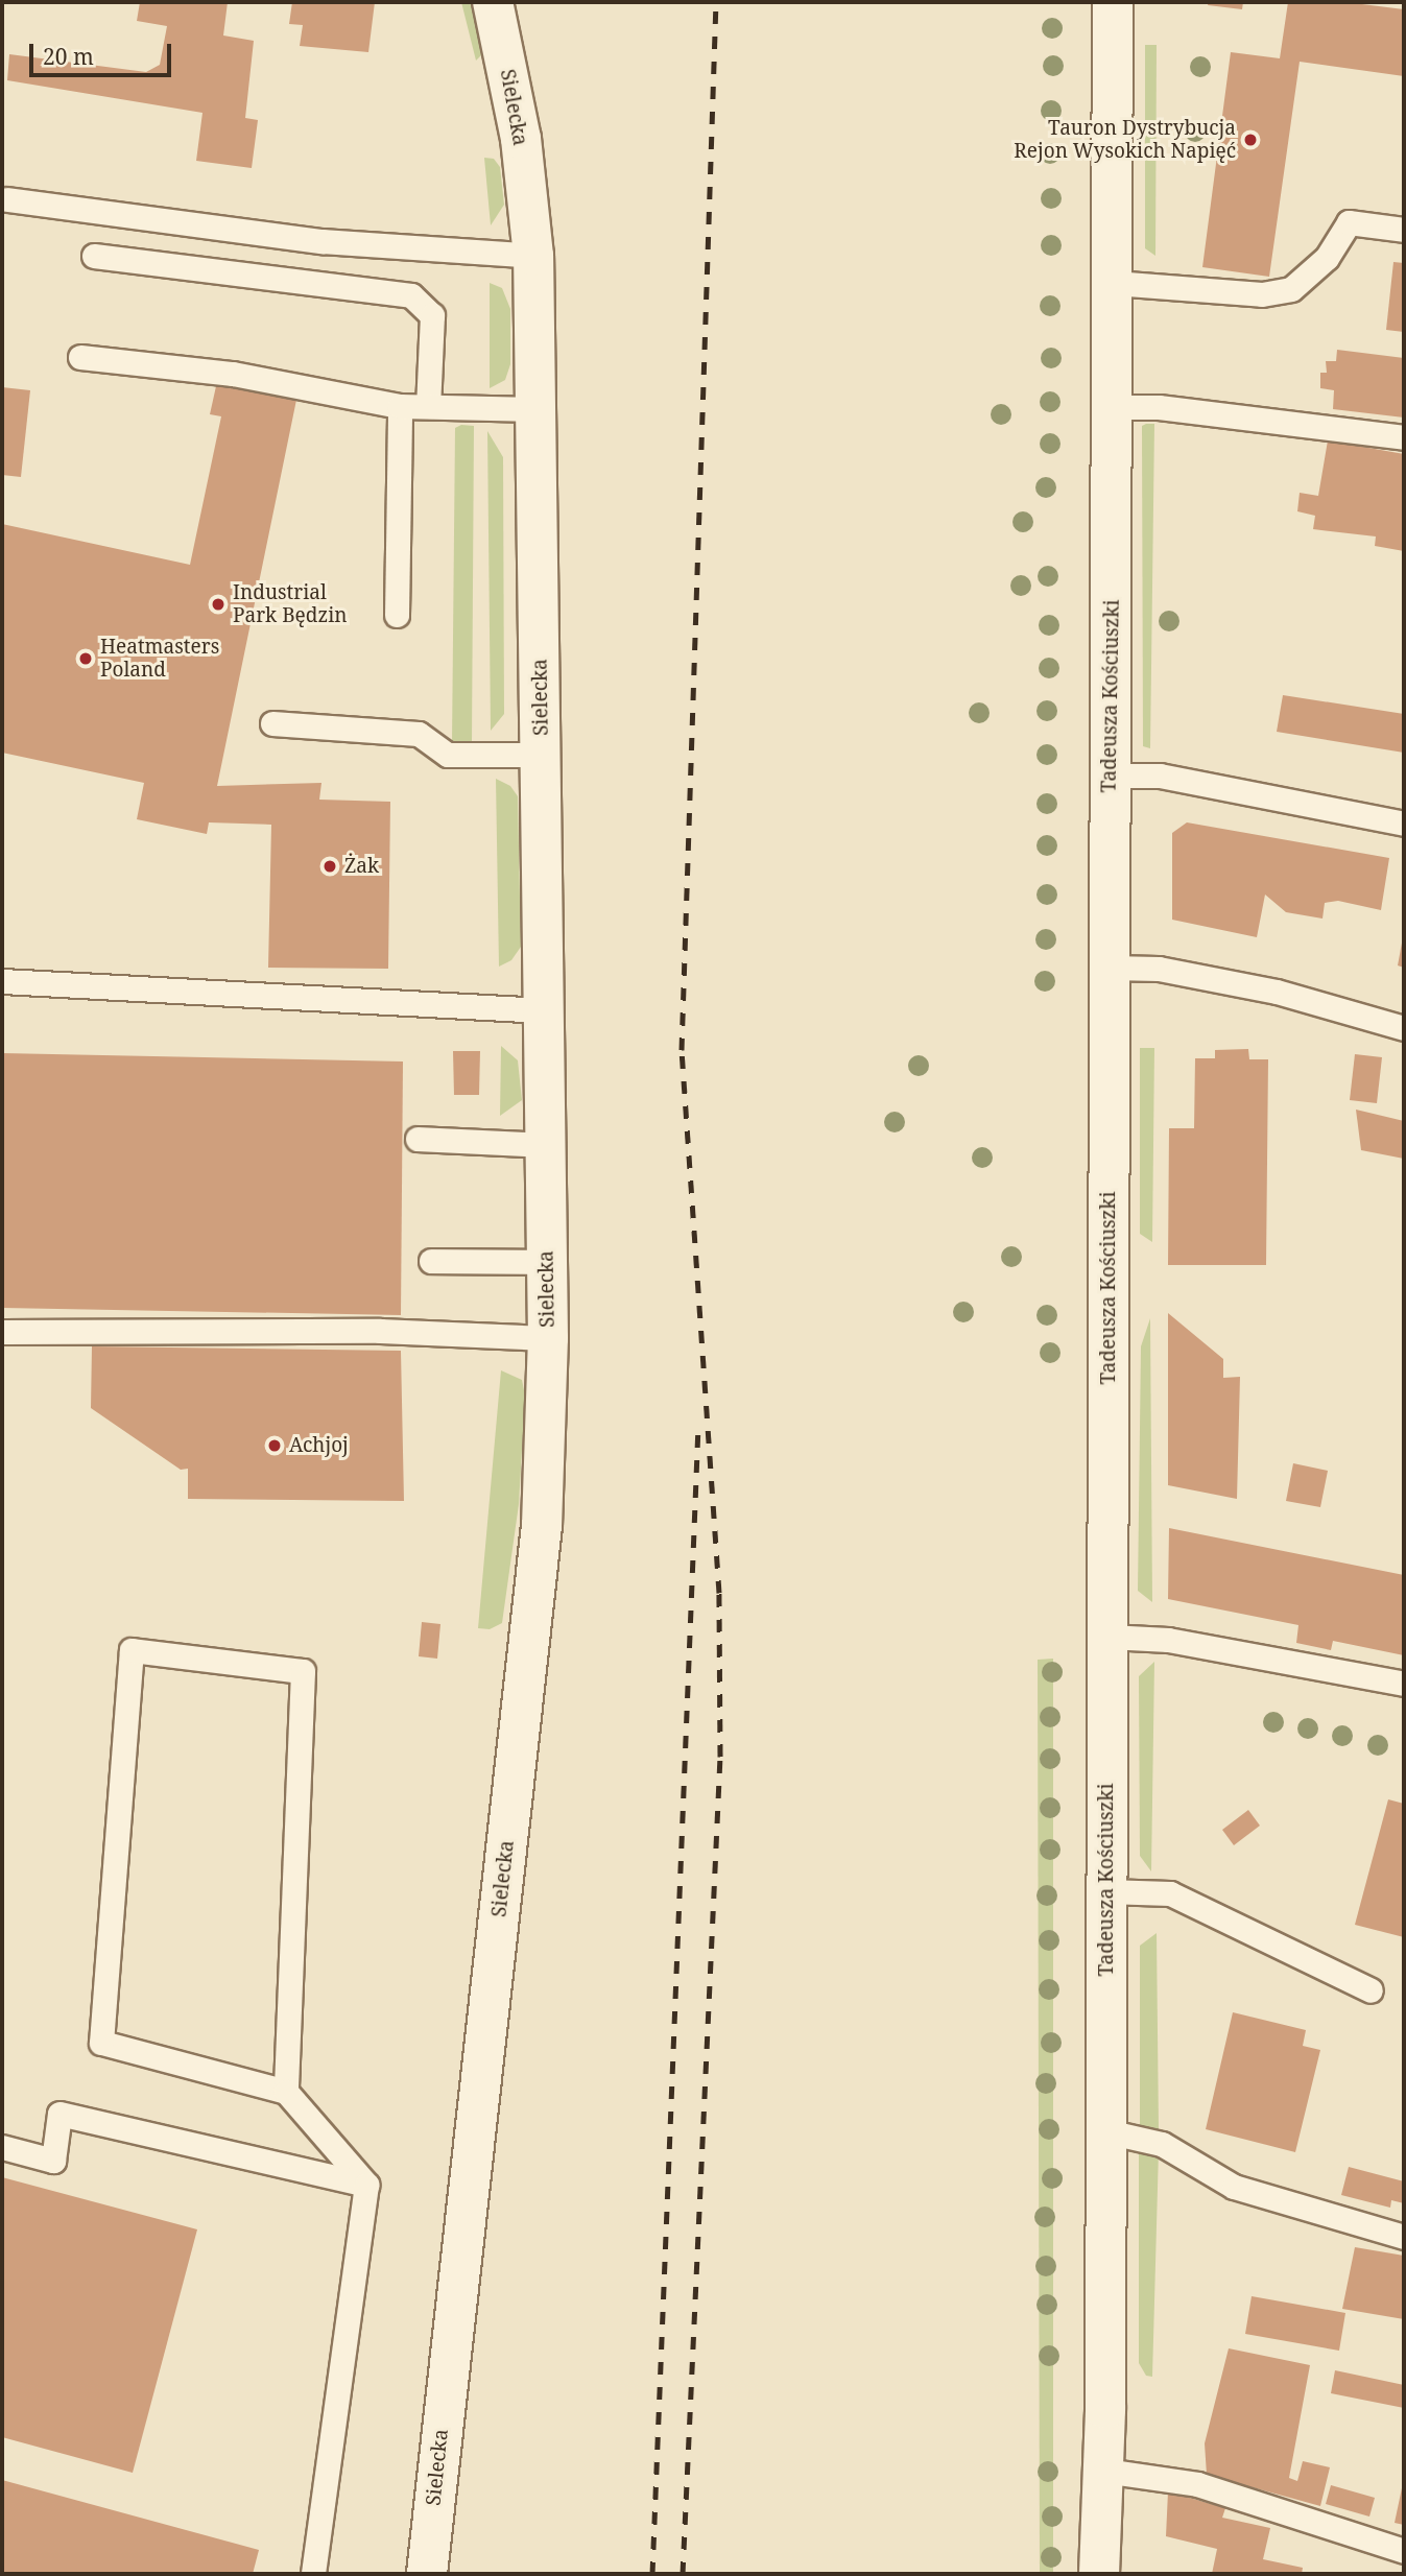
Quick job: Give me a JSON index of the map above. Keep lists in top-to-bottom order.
{
  "streets": {
    "street": ["Sielecka", "Tadeusza Kościuszki"]
  },
  "places": [
    "Tauron Dystrybucja Rejon Wysokich Napięć",
    "Industrial Park Będzin",
    "Heatmasters Poland",
    "Żak",
    "Achjoj"
  ],
  "scale_bar": "20 m"
}
